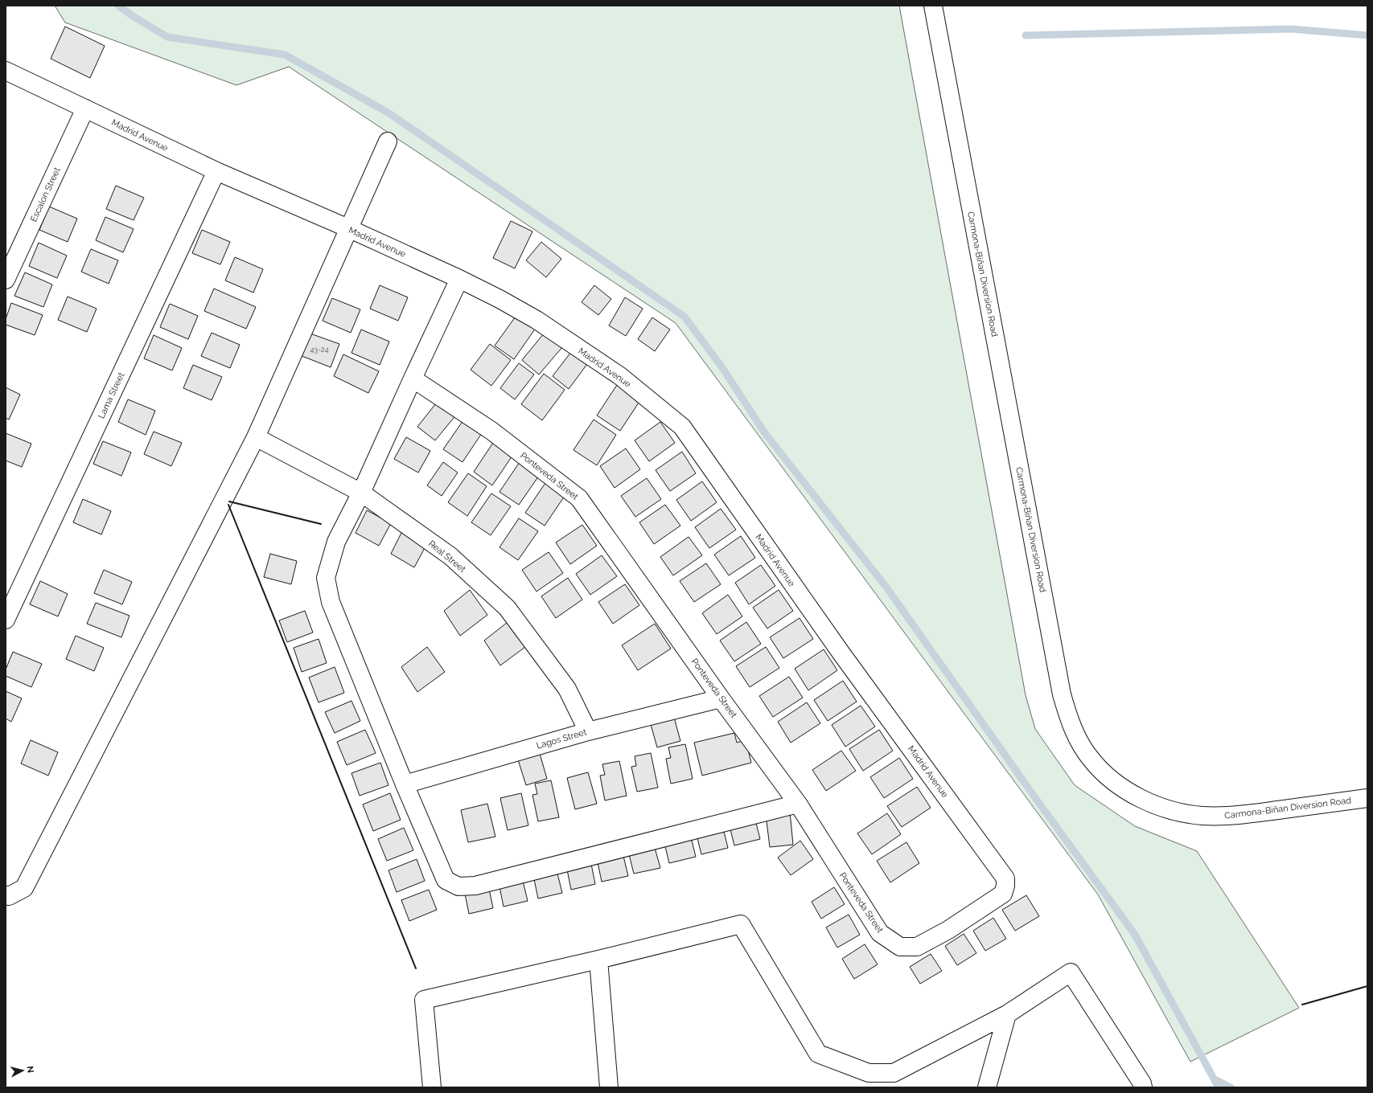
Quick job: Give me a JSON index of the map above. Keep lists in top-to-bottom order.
{
  "streets": {
    "street": [
      "Madrid Avenue",
      "Escalon Street",
      "Carmona-Biñan Diversion Road",
      "Lama Street",
      "Ponteveda Street",
      "Real Street",
      "Lagos Street"
    ]
  },
  "crossings": [
    ["Madrid Avenue", "Escalon Street"],
    ["Madrid Avenue", "Lama Street"],
    ["Madrid Avenue", "Ponteveda Street"],
    ["Ponteveda Street", "Lagos Street"],
    ["Real Street", "Lagos Street"]
  ],
  "house_numbers": ["43-24"],
  "north": "right"
}
